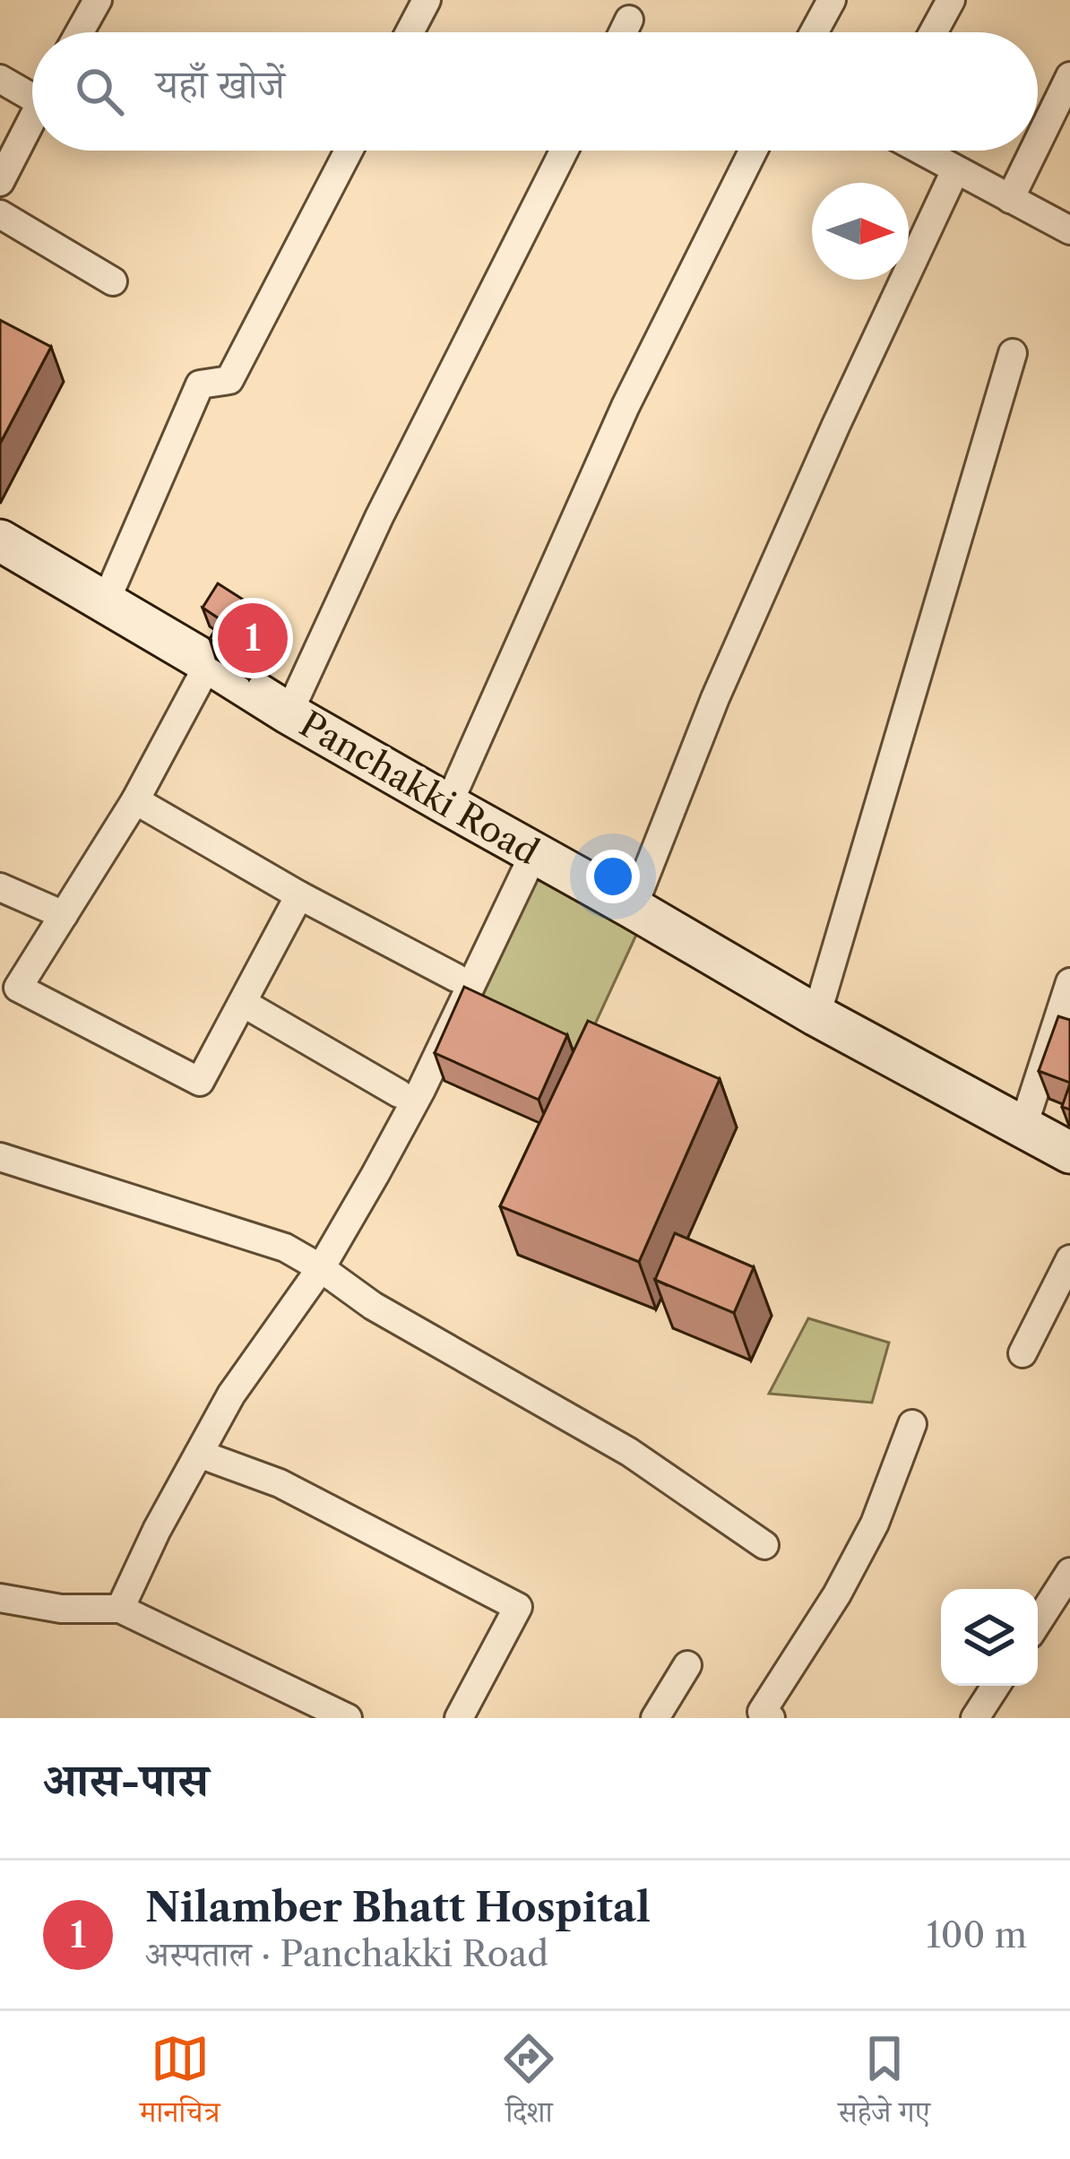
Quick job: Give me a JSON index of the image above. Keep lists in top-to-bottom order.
{
  "streets": {
    "main road": ["Panchakki Road"]
  },
  "north": "right",
  "page": {
    "search": "यहाँ खोजें",
    "pins": "1",
    "heading": "आस-पास",
    "list": [
      {
        "mark": "1",
        "name": "Nilamber Bhatt Hospital",
        "note": "अस्पताल · Panchakki Road",
        "value": "100 m"
      }
    ],
    "nav": ["मानचित्र", "दिशा", "सहेजे गए"]
  }
}
